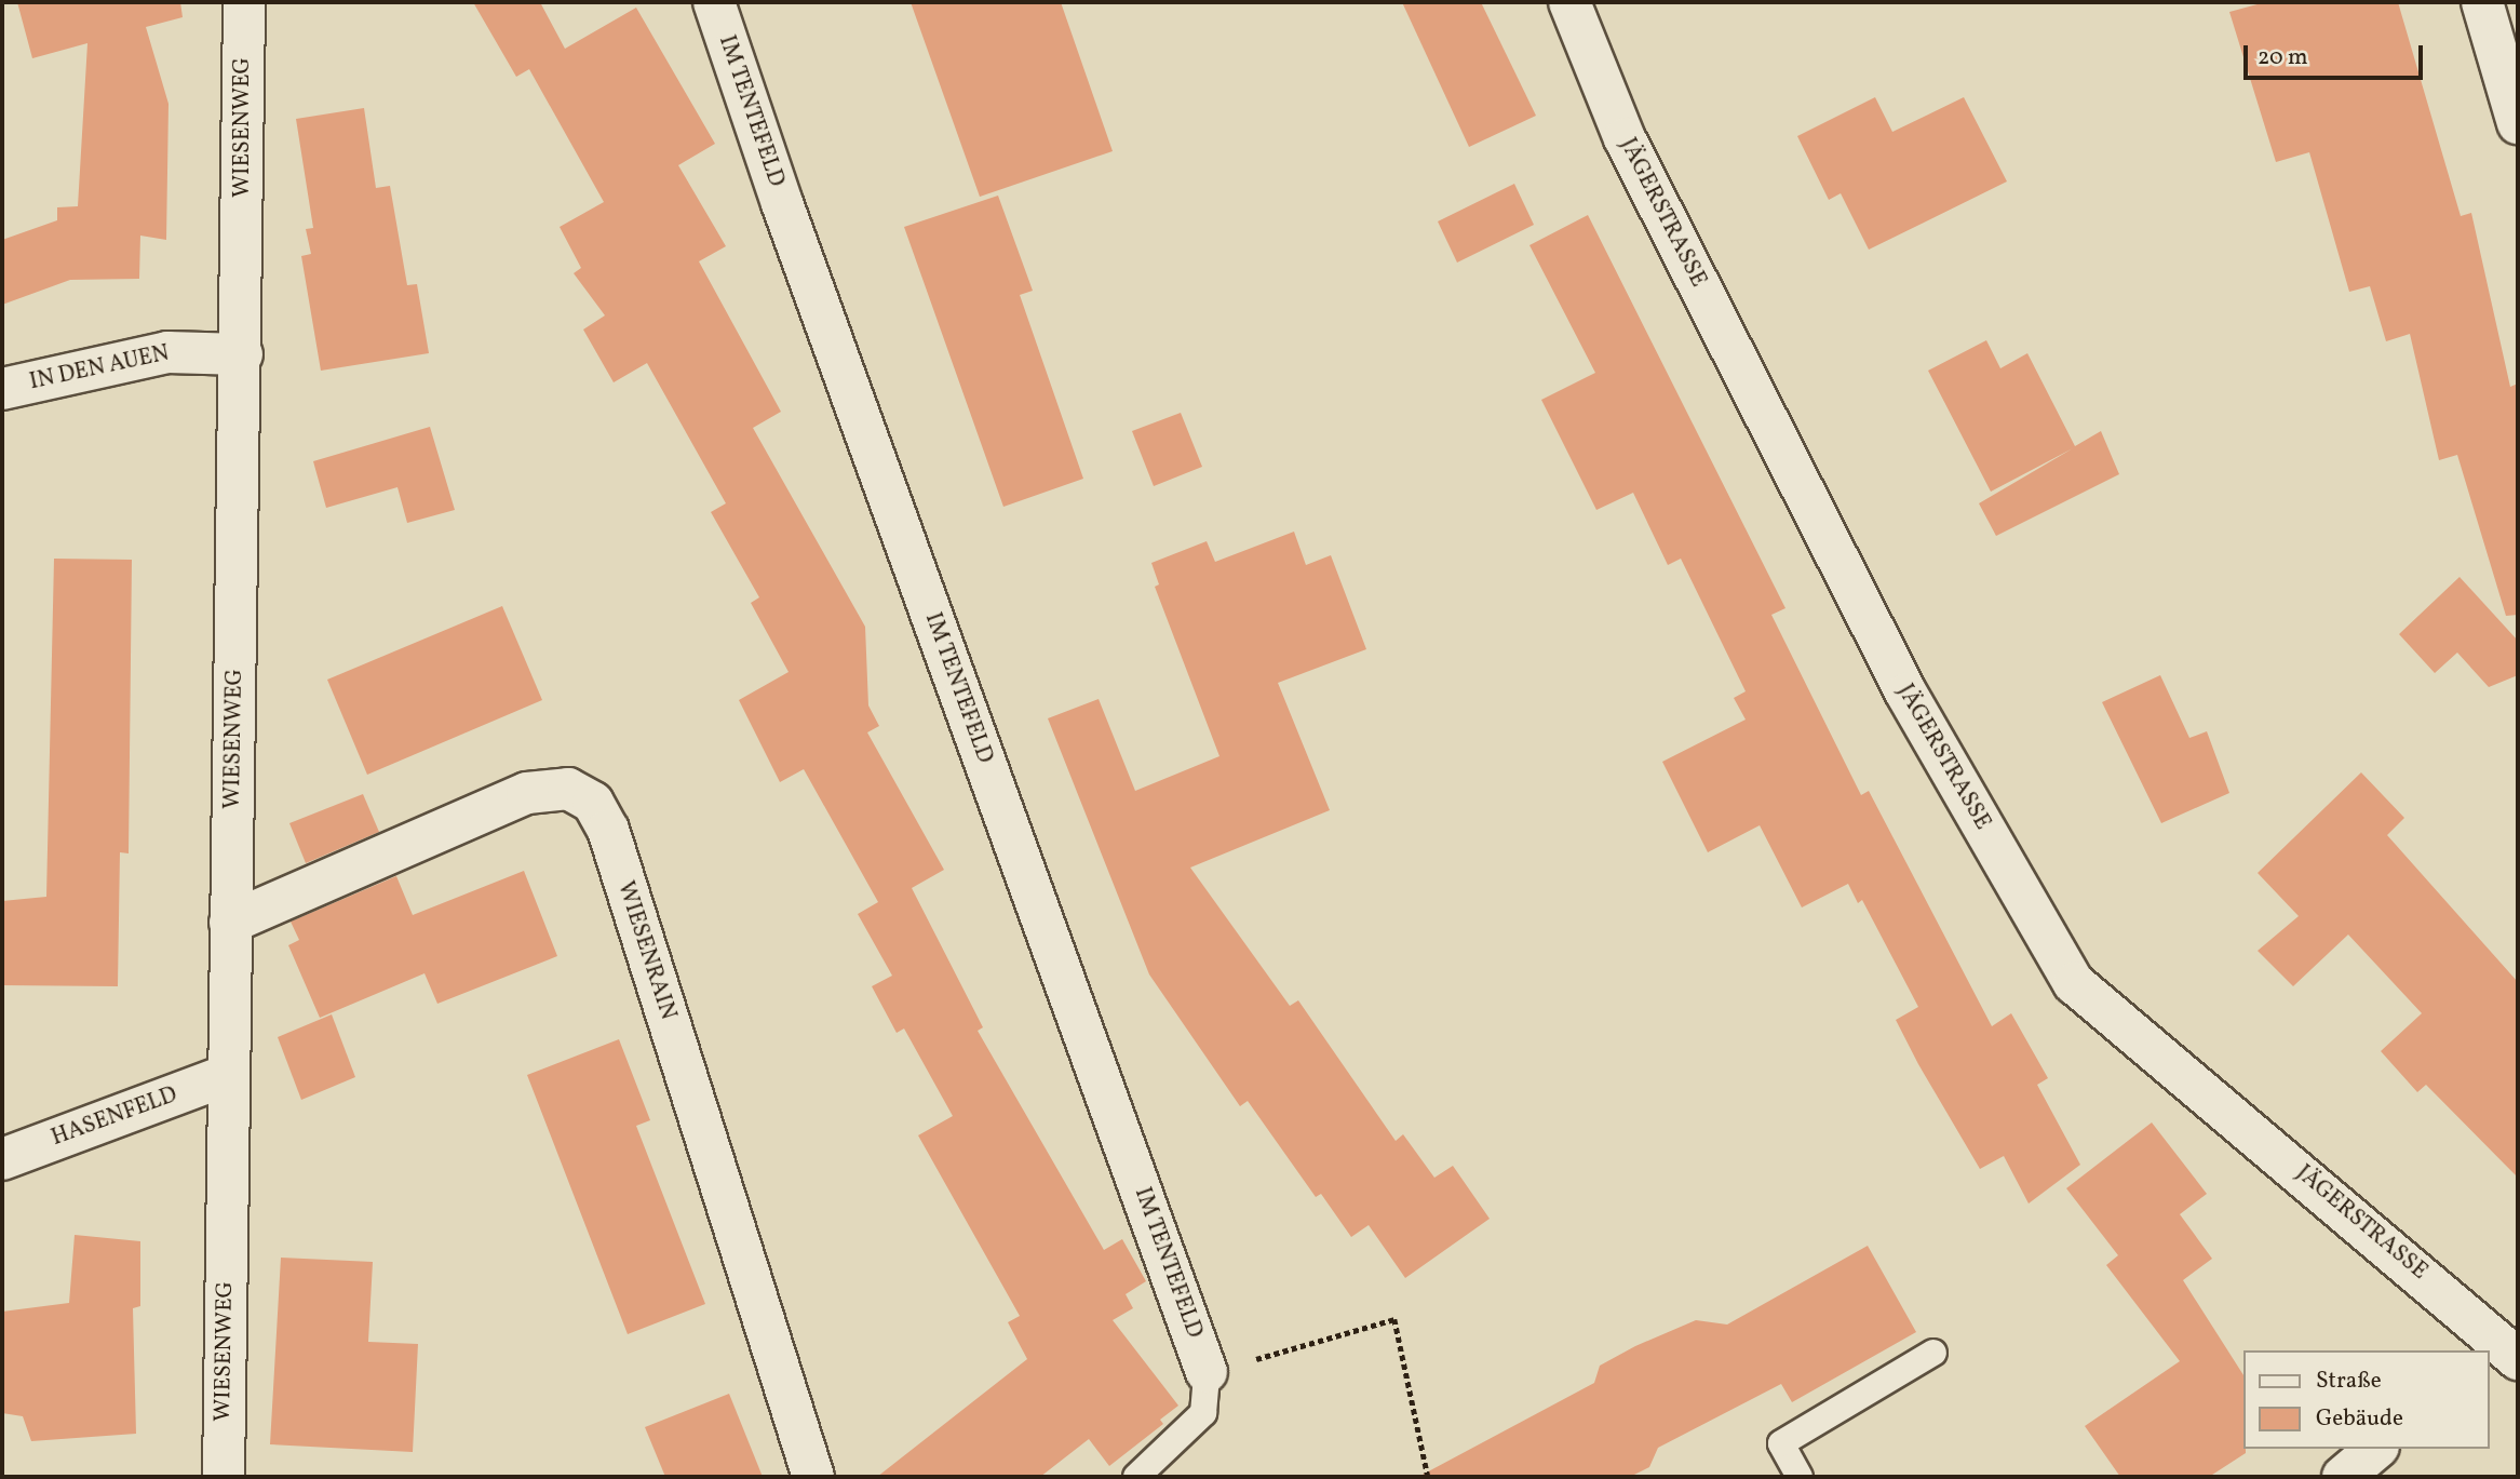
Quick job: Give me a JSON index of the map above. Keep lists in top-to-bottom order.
{
  "streets": {
    "street": [
      "IM TENTEFELD",
      "WIESENWEG",
      "JÄGERSTRASSE",
      "IN DEN AUEN",
      "WIESENRAIN",
      "HASENFELD"
    ]
  },
  "crossings": [
    ["WIESENWEG", "IN DEN AUEN"],
    ["WIESENWEG", "WIESENRAIN"],
    ["WIESENWEG", "HASENFELD"]
  ],
  "legend": ["Straße", "Gebäude"],
  "scale_bar": "20 m"
}
